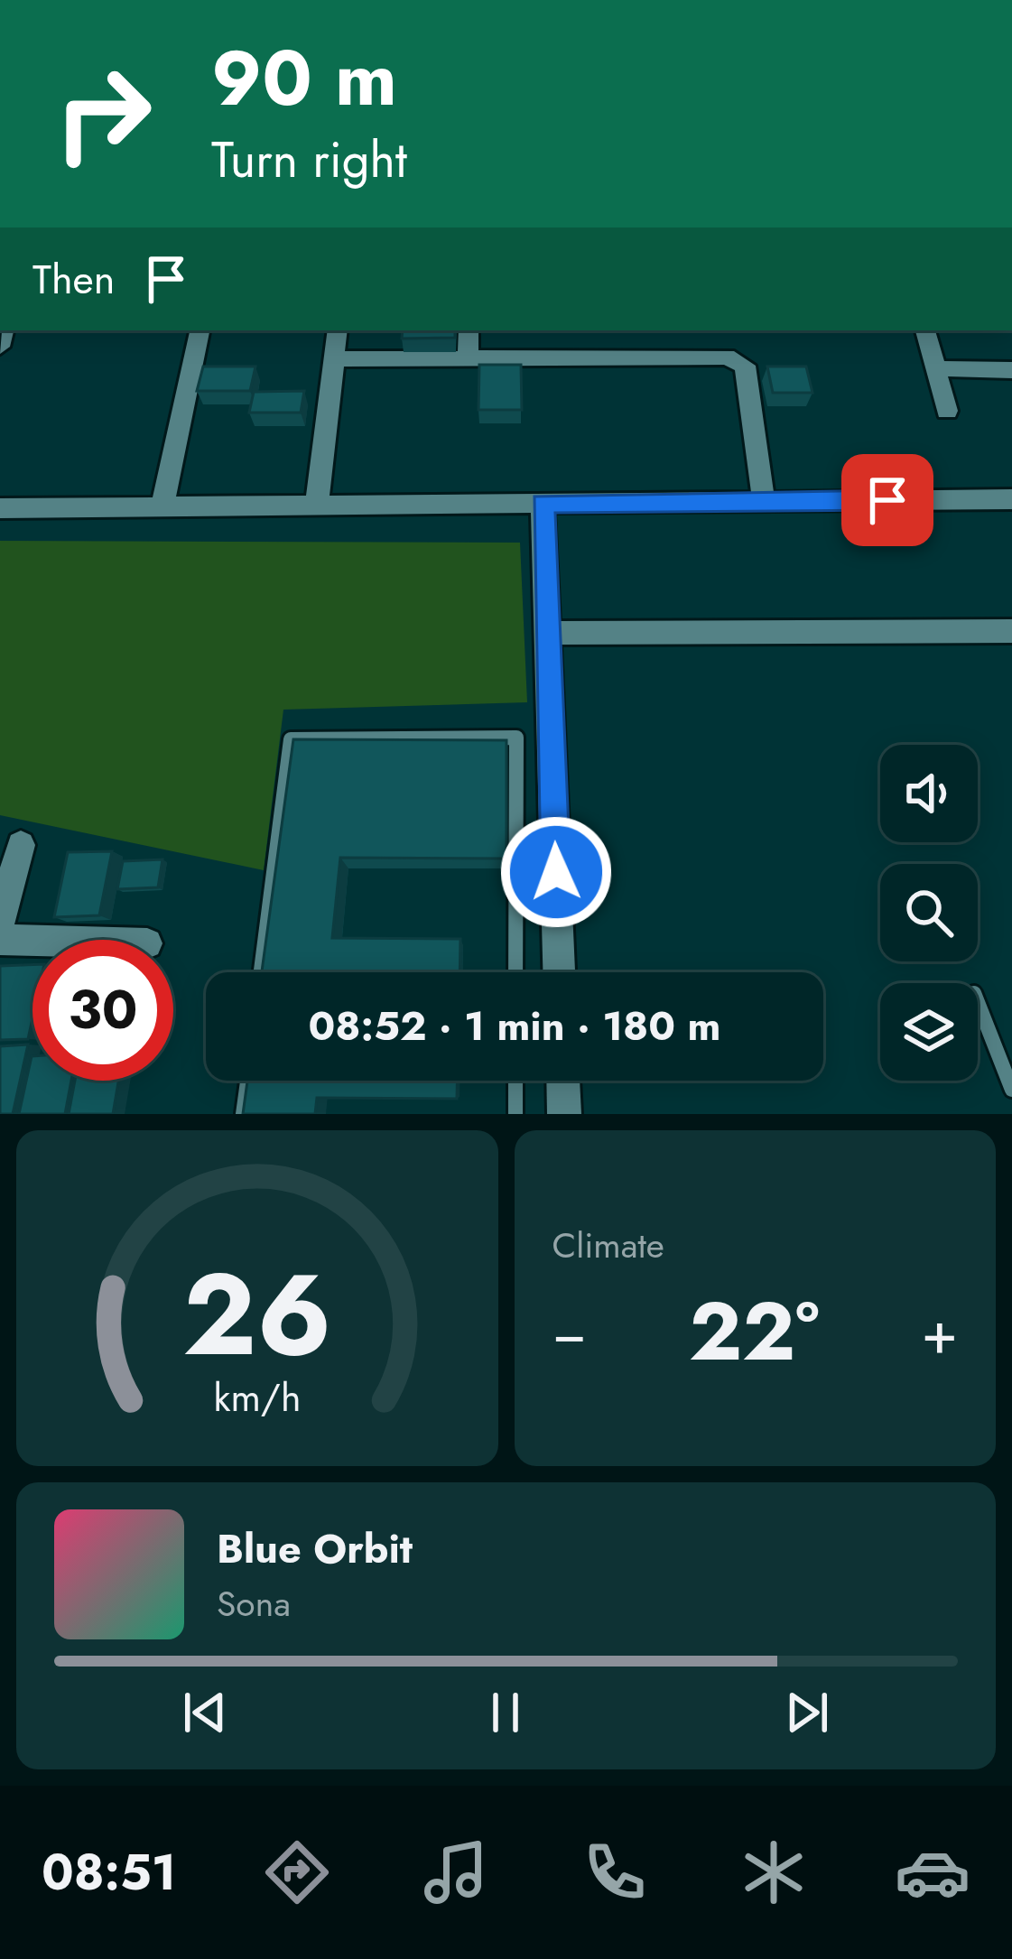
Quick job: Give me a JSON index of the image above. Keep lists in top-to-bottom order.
{
  "page": {
    "turn": ["90 m", "Turn right"],
    "then": "Then",
    "limit": "30",
    "trip": "08:52 · 1 min · 180 m",
    "tile": "Climate",
    "heat": ["−", "22°", "+"],
    "song": ["Blue Orbit", "Sona"],
    "tabs": "08:51",
    "gauge": ["26", "km/h"]
  }
}
